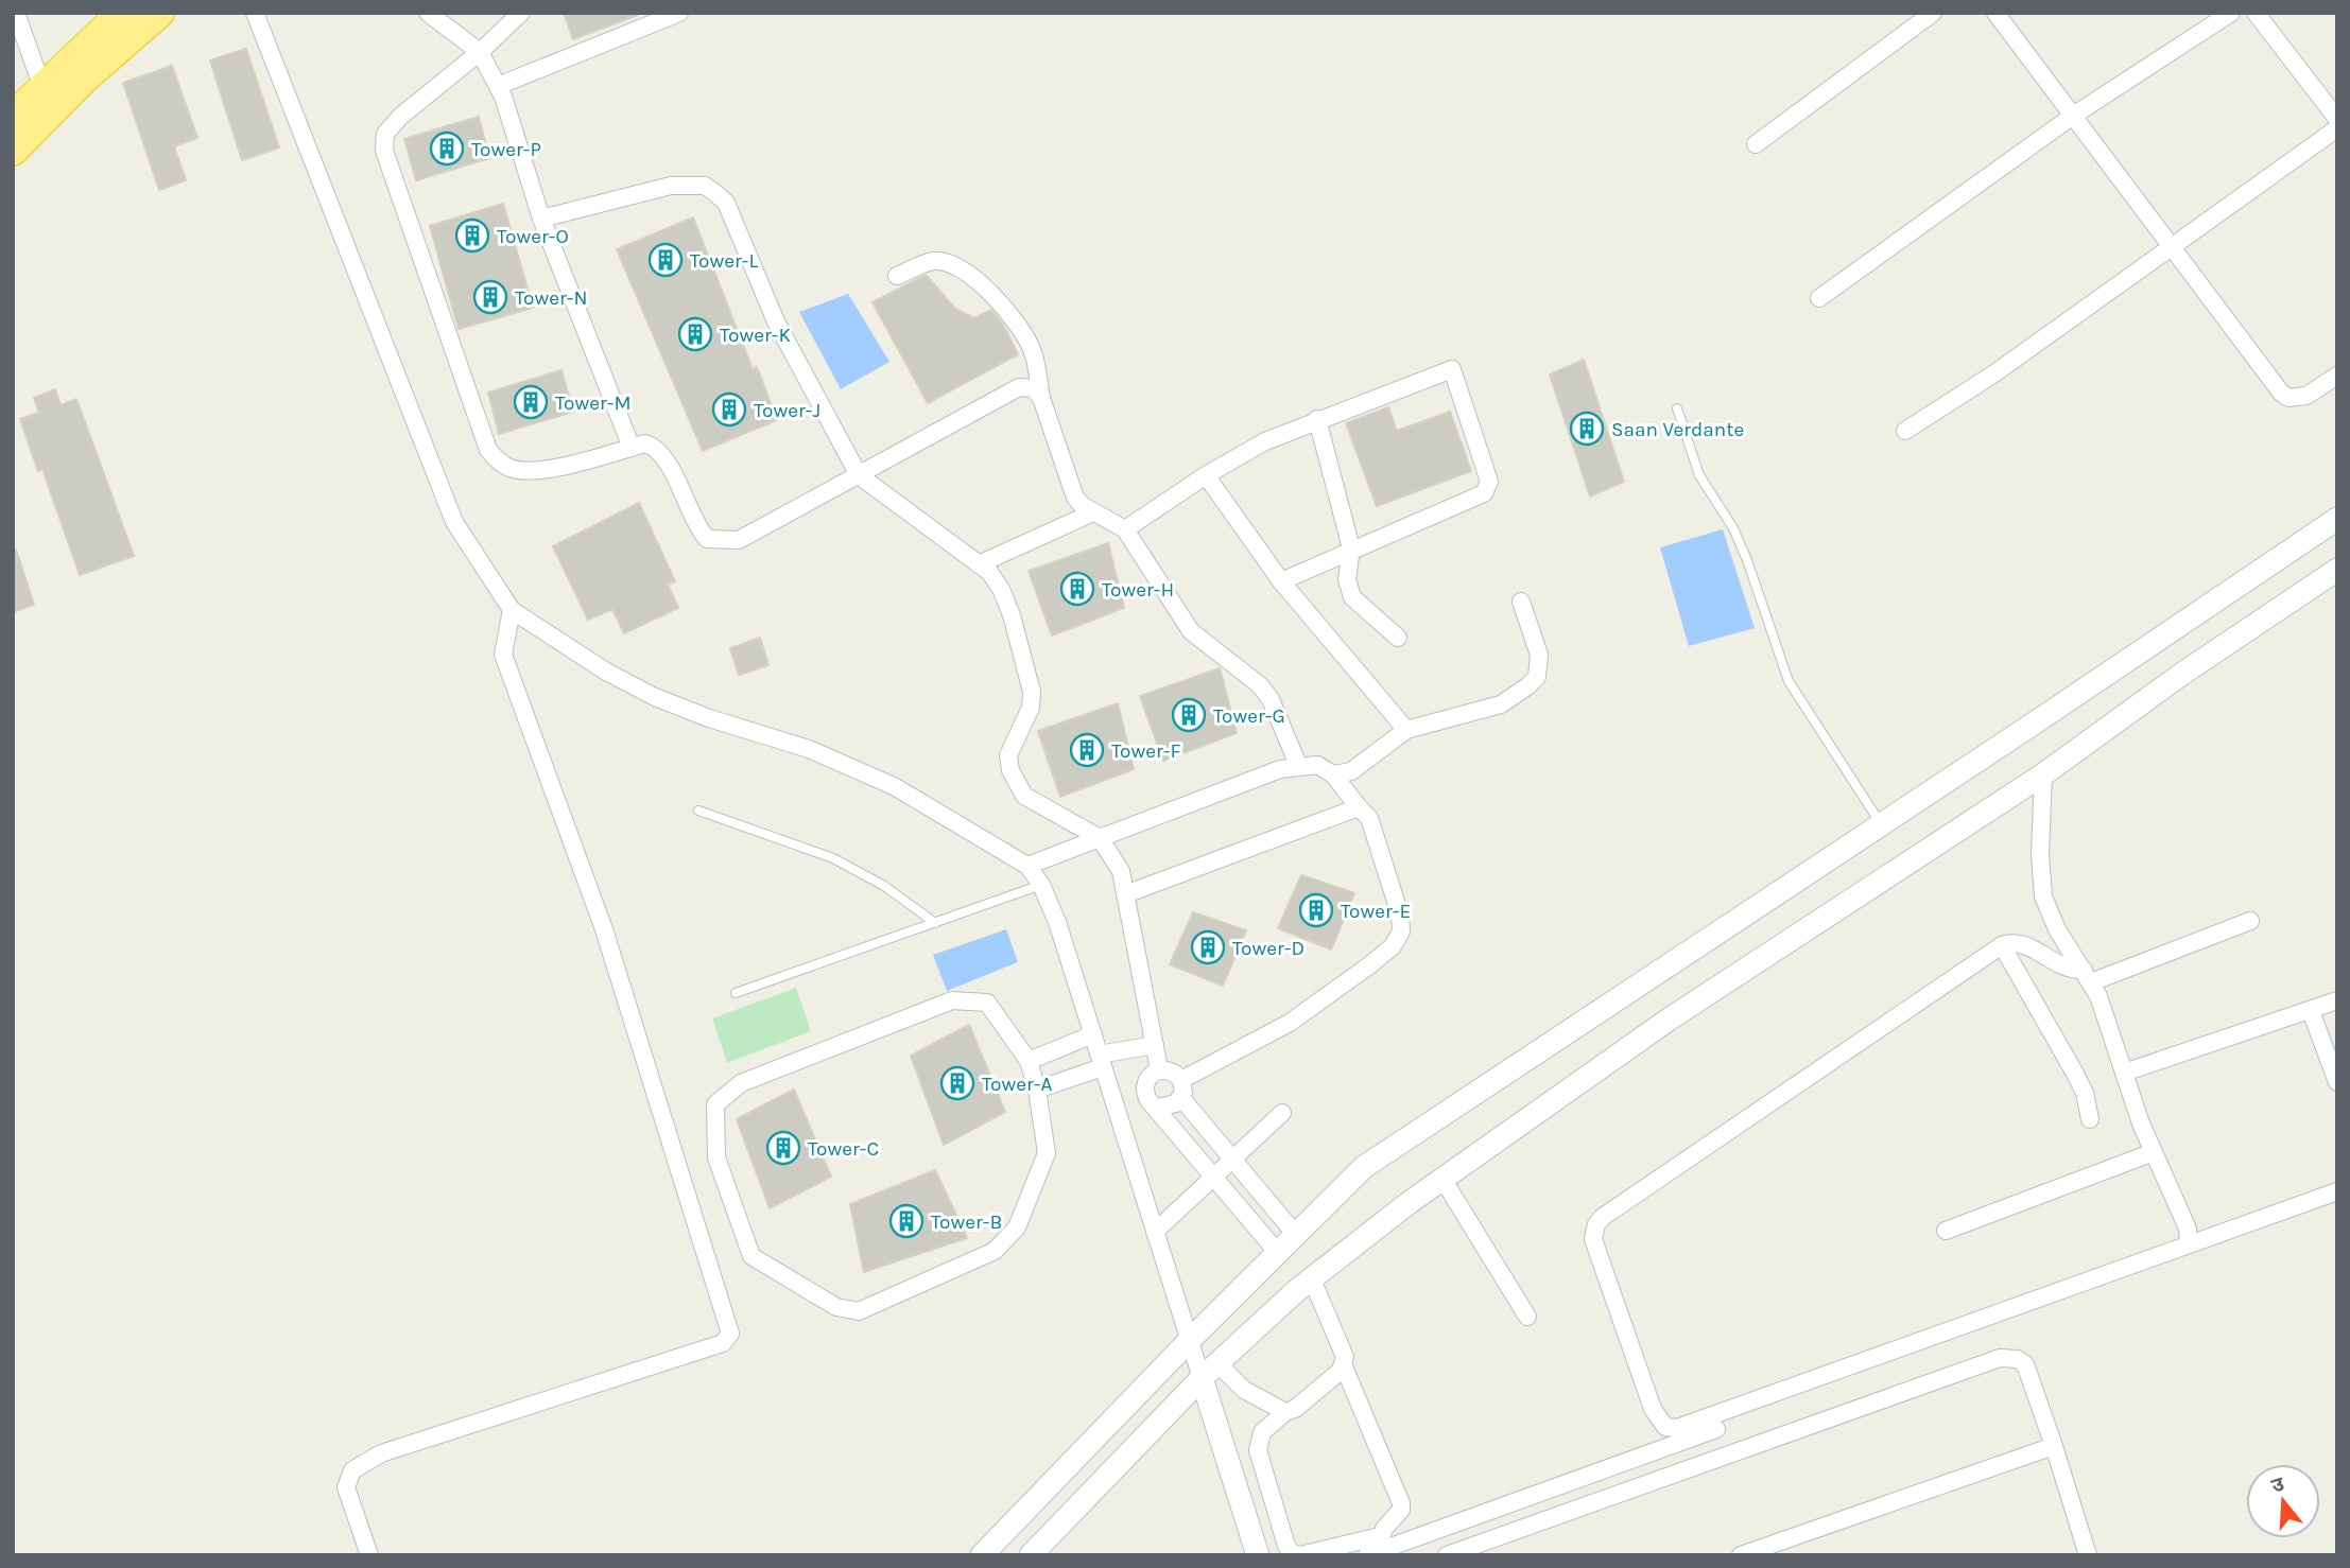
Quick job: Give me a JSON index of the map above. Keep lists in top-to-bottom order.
{
  "places": {
    "building": [
      "Tower-P",
      "Tower-O",
      "Tower-L",
      "Tower-N",
      "Tower-K",
      "Tower-M",
      "Tower-J",
      "Saan Verdante",
      "Tower-H",
      "Tower-G",
      "Tower-F",
      "Tower-E",
      "Tower-D",
      "Tower-A",
      "Tower-C",
      "Tower-B"
    ]
  },
  "north": "top"
}
